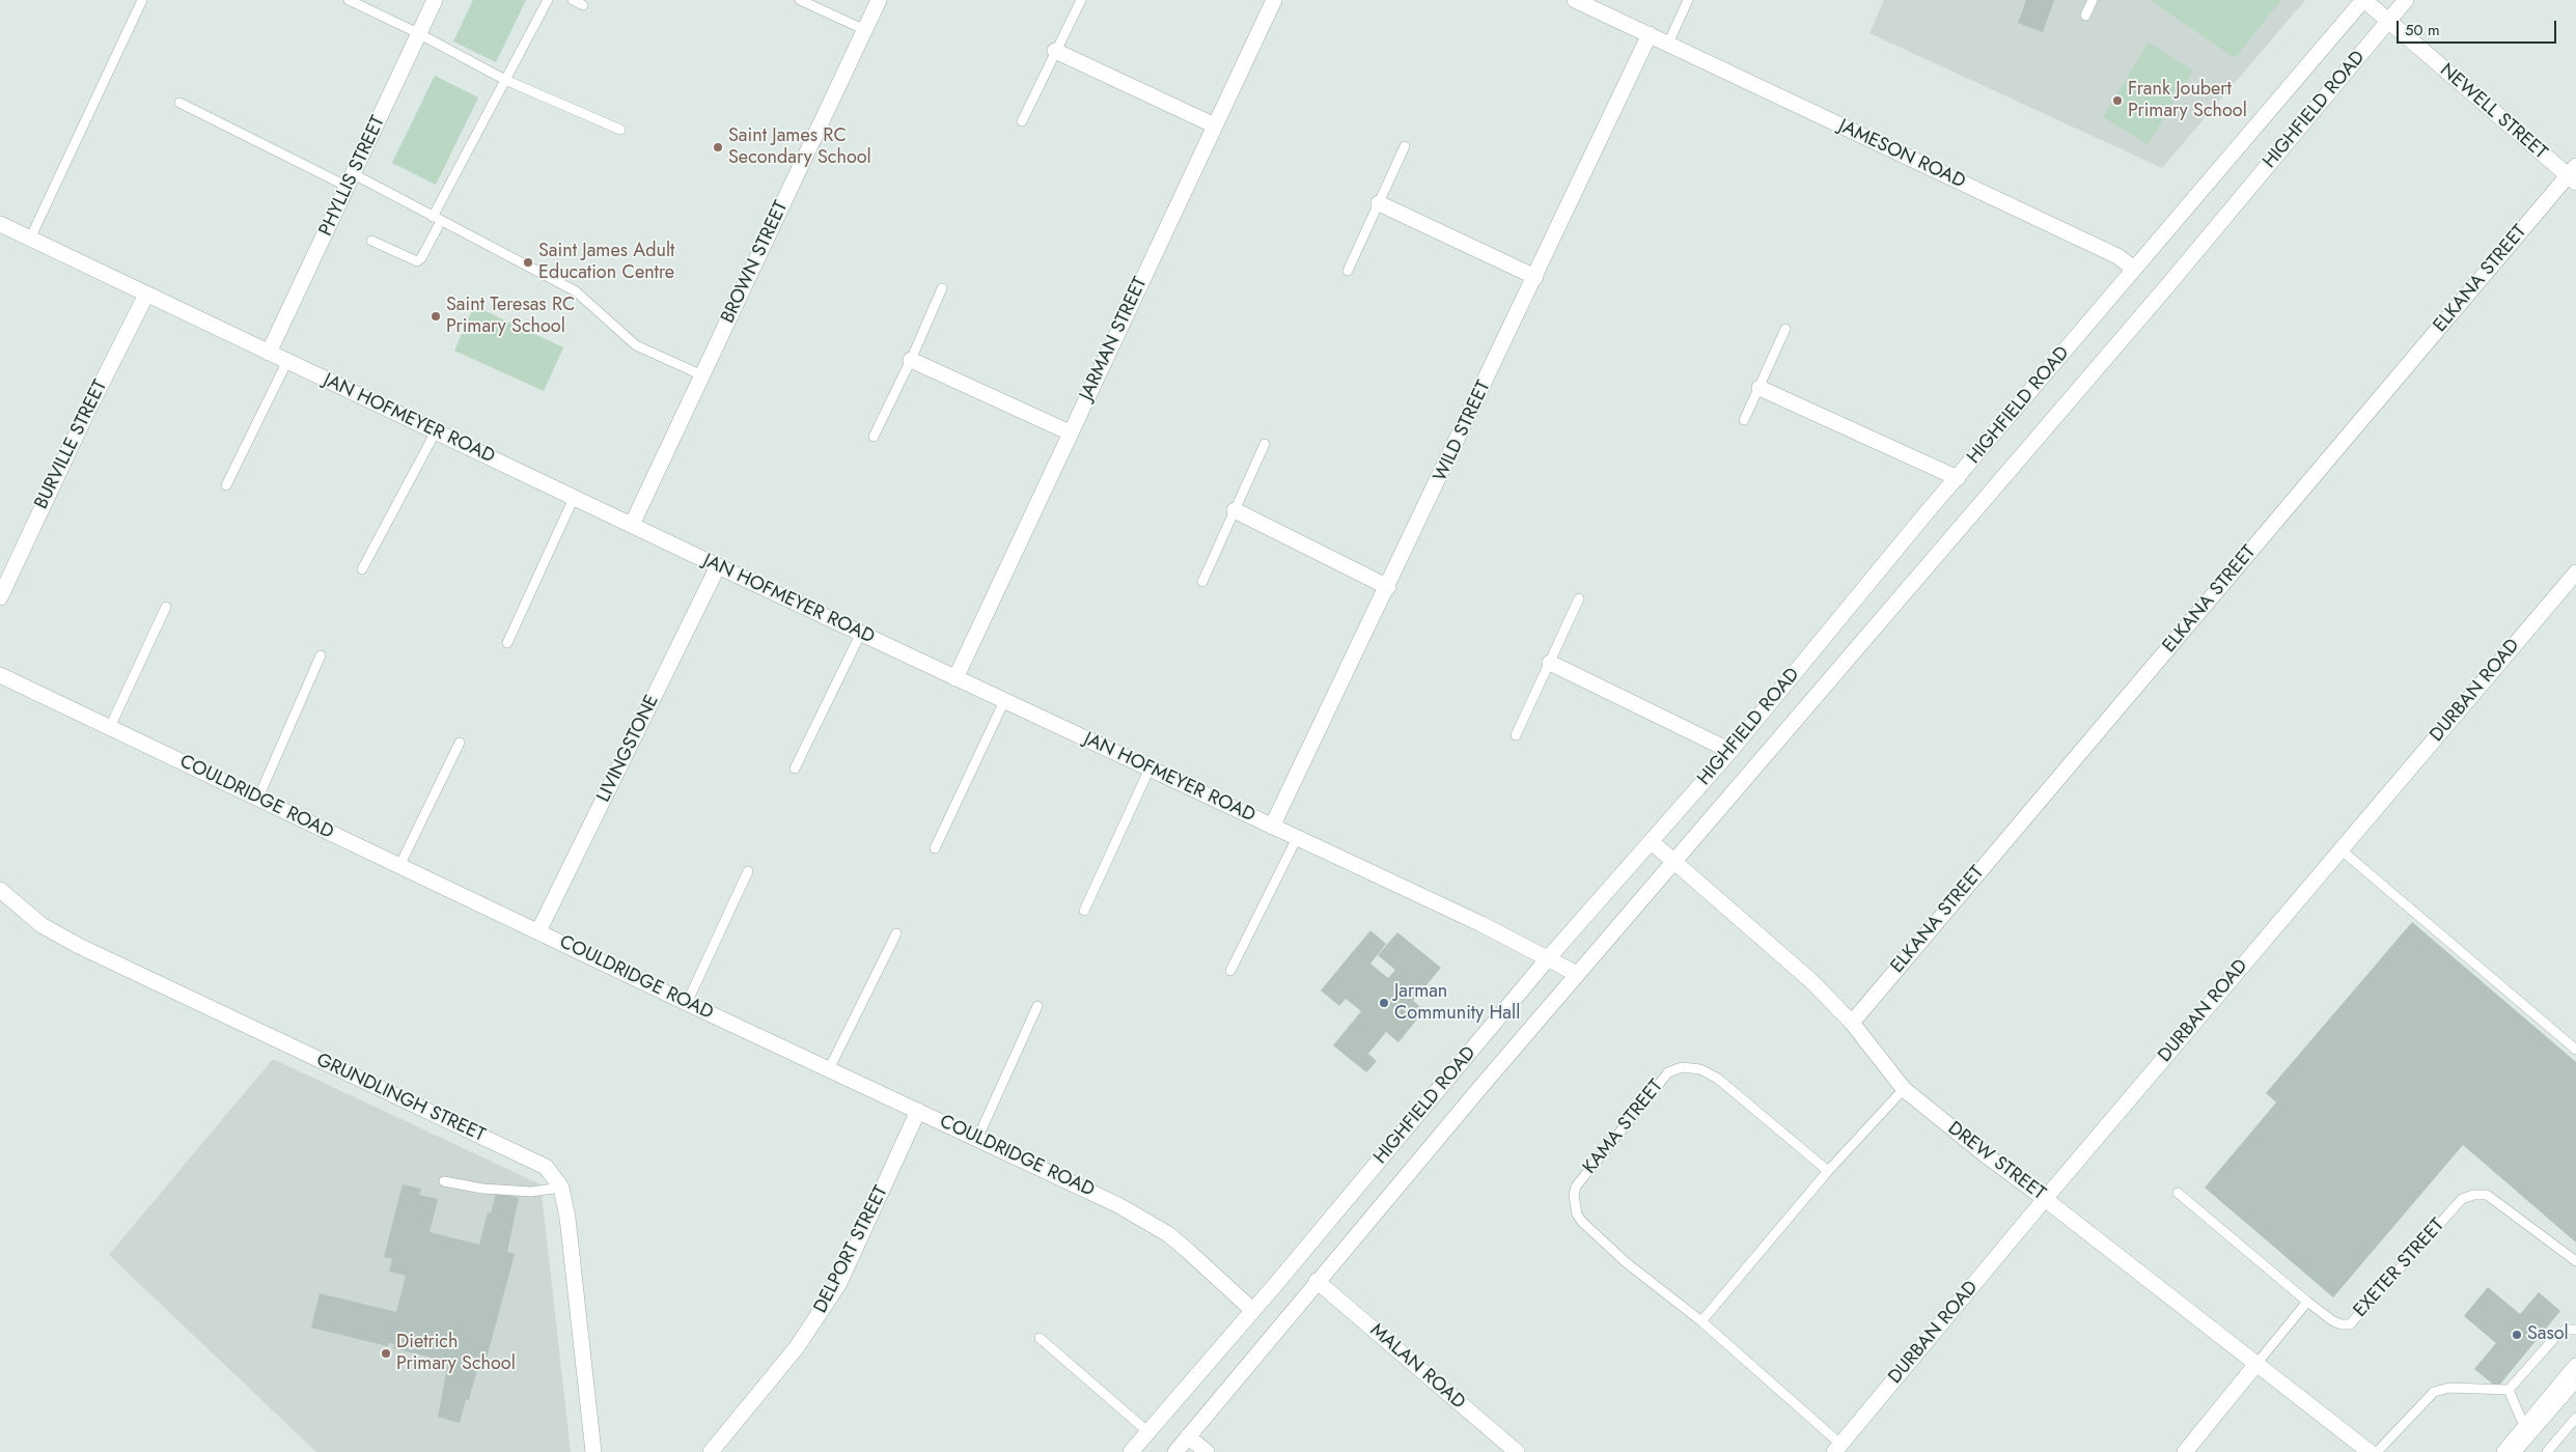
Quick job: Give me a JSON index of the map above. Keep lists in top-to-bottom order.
{
  "streets": {
    "street": [
      "HIGHFIELD ROAD",
      "NEWELL STREET",
      "JAMESON ROAD",
      "PHYLLIS STREET",
      "BROWN STREET",
      "ELKANA STREET",
      "JARMAN STREET",
      "JAN HOFMEYER ROAD",
      "WILD STREET",
      "BURVILLE STREET",
      "DURBAN ROAD",
      "LIVINGSTONE",
      "COULDRIDGE ROAD",
      "GRUNDLINGH STREET",
      "DREW STREET",
      "DELPORT STREET",
      "MALAN ROAD"
    ],
    "lane": ["KAMA STREET", "EXETER STREET"]
  },
  "crossings": [
    ["HIGHFIELD ROAD", "NEWELL STREET"],
    ["HIGHFIELD ROAD", "JAMESON ROAD"],
    ["HIGHFIELD ROAD", "JAN HOFMEYER ROAD"],
    ["HIGHFIELD ROAD", "COULDRIDGE ROAD"],
    ["HIGHFIELD ROAD", "DREW STREET"],
    ["HIGHFIELD ROAD", "MALAN ROAD"],
    ["NEWELL STREET", "ELKANA STREET"],
    ["JAMESON ROAD", "WILD STREET"],
    ["PHYLLIS STREET", "JAN HOFMEYER ROAD"],
    ["BROWN STREET", "JAN HOFMEYER ROAD"],
    ["ELKANA STREET", "DREW STREET"],
    ["JARMAN STREET", "JAN HOFMEYER ROAD"],
    ["JAN HOFMEYER ROAD", "WILD STREET"],
    ["JAN HOFMEYER ROAD", "BURVILLE STREET"],
    ["JAN HOFMEYER ROAD", "LIVINGSTONE"],
    ["DURBAN ROAD", "KAMA STREET"],
    ["DURBAN ROAD", "DREW STREET"],
    ["LIVINGSTONE", "COULDRIDGE ROAD"],
    ["COULDRIDGE ROAD", "DELPORT STREET"]
  ],
  "places": [
    "Frank Joubert Primary School",
    "Saint James RC Secondary School",
    "Saint James Adult Education Centre",
    "Saint Teresas RC Primary School",
    "Jarman Community Hall",
    "Sasol",
    "Dietrich Primary School"
  ],
  "scale_bar": "50 m"
}
